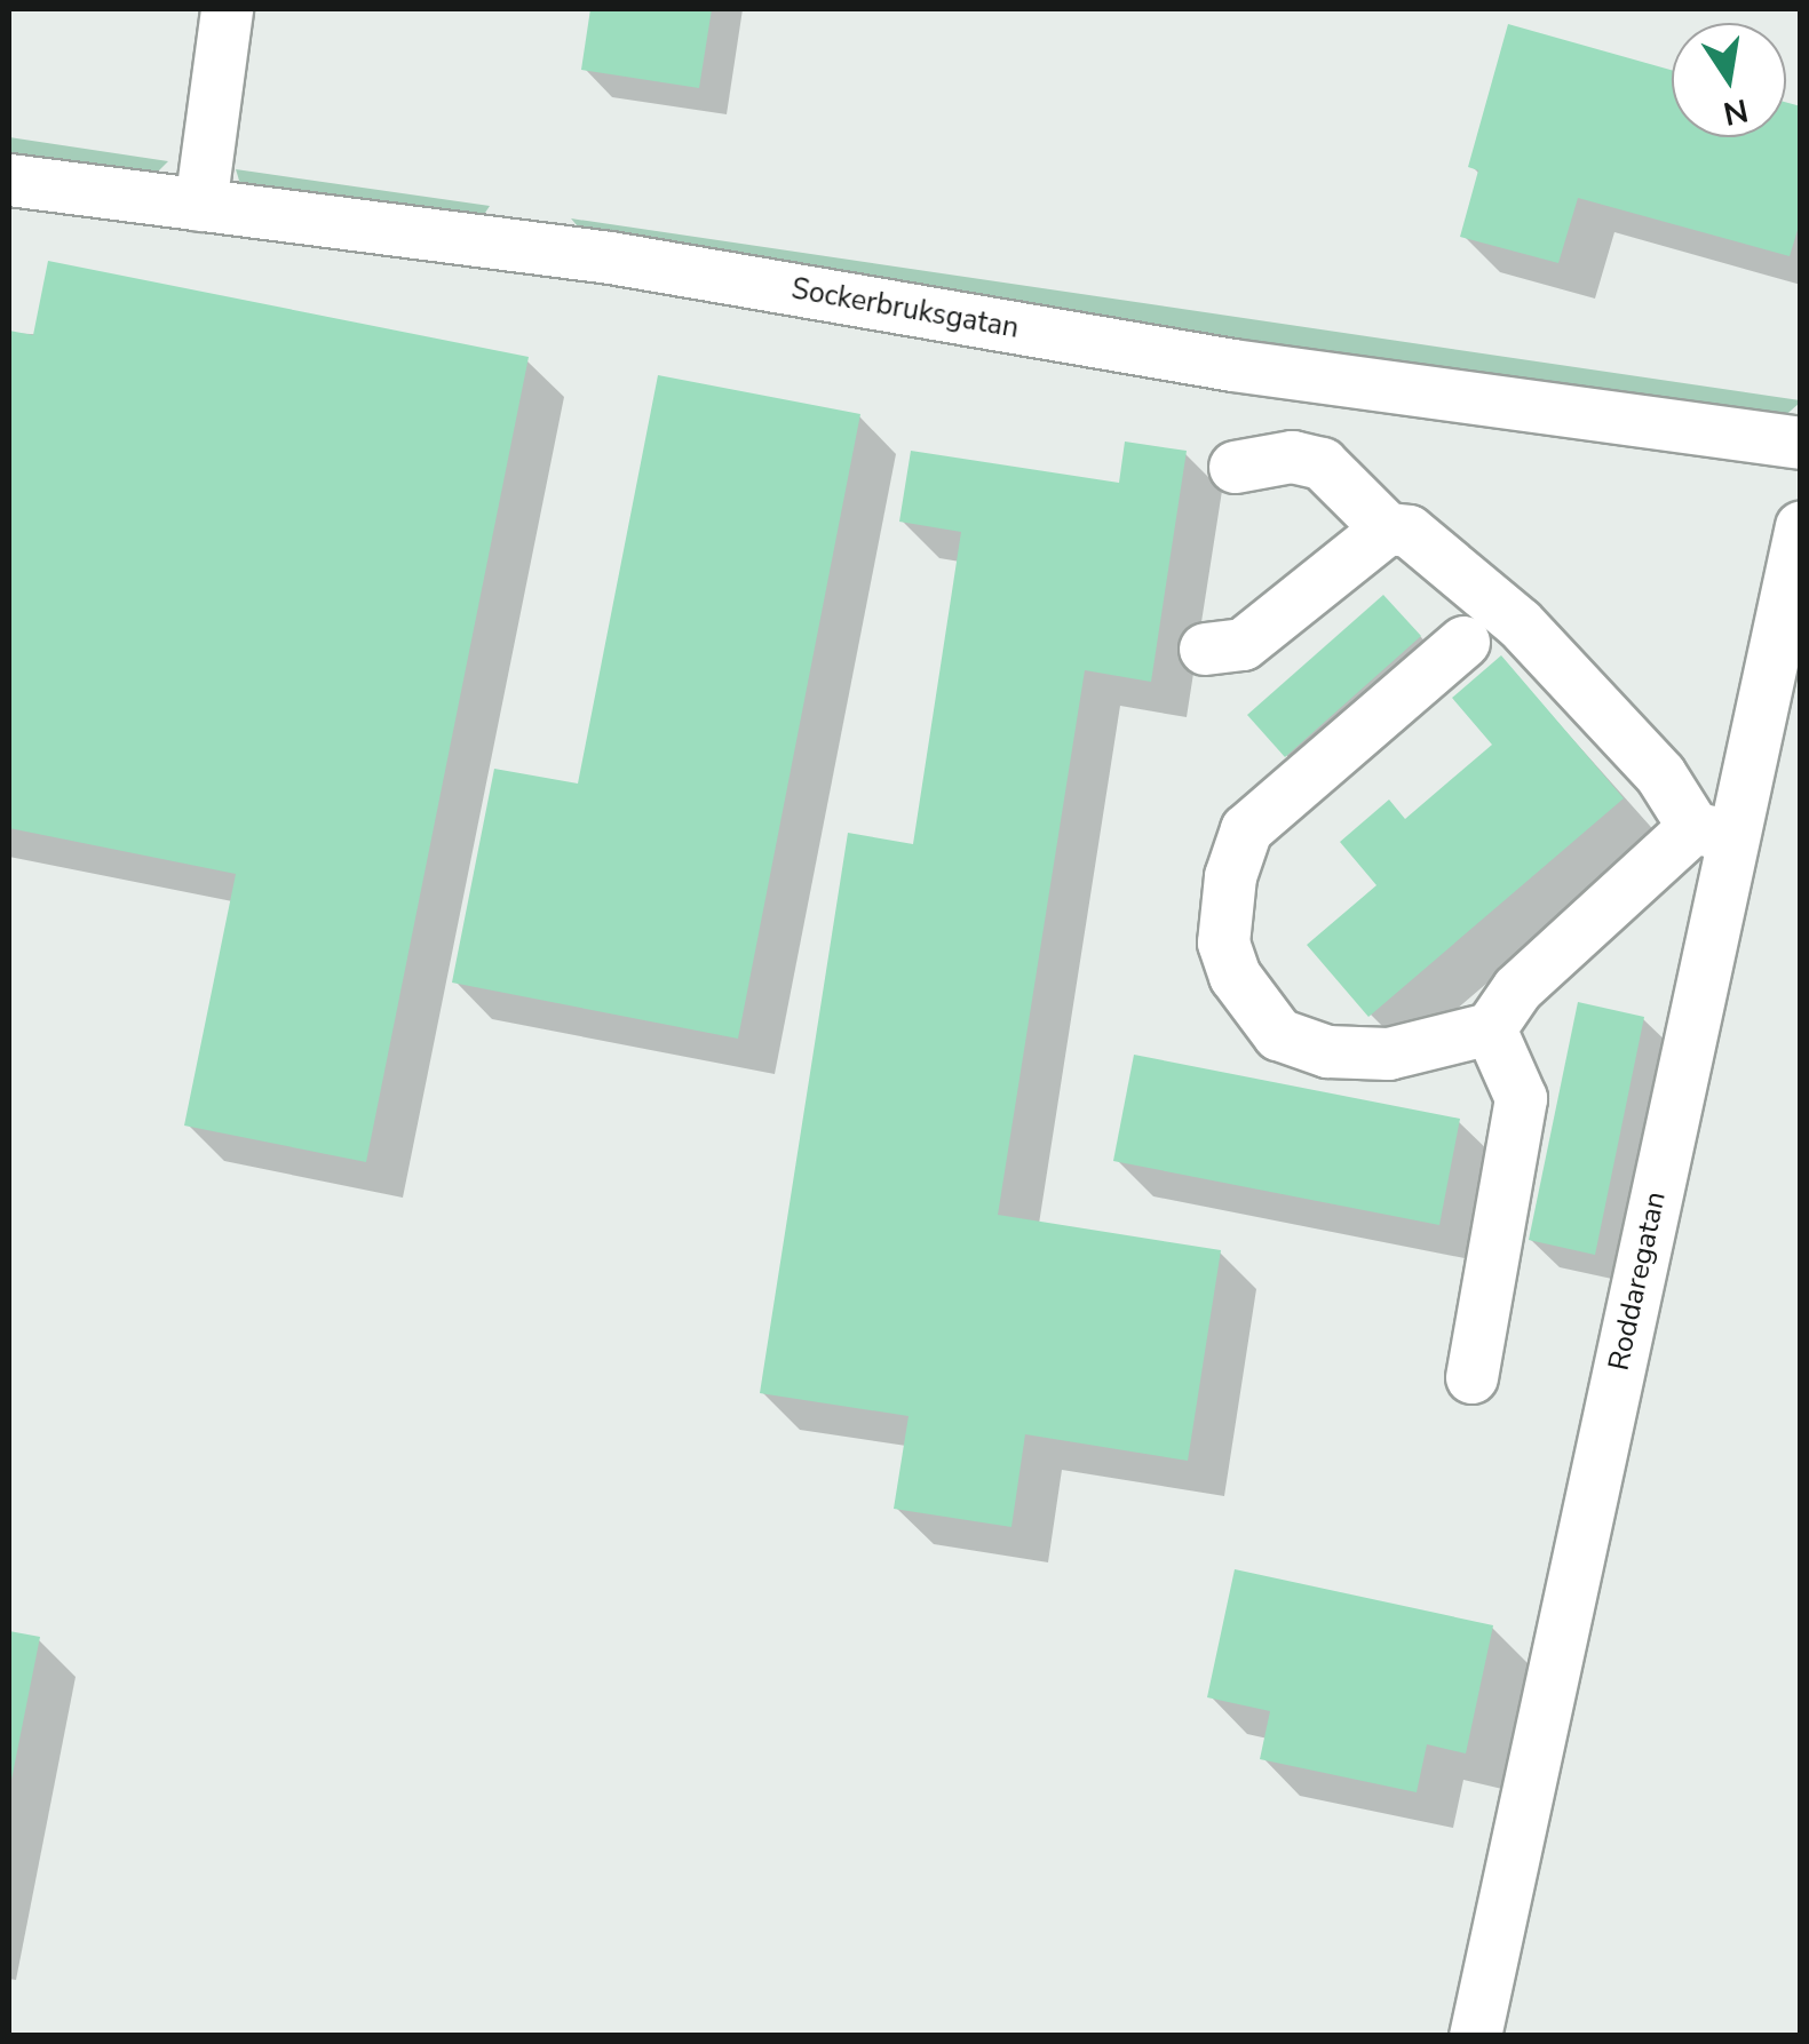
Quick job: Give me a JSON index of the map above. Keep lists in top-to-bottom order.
{
  "streets": {
    "street": ["Sockerbruksgatan", "Roddaregatan"]
  },
  "north": "bottom"
}
